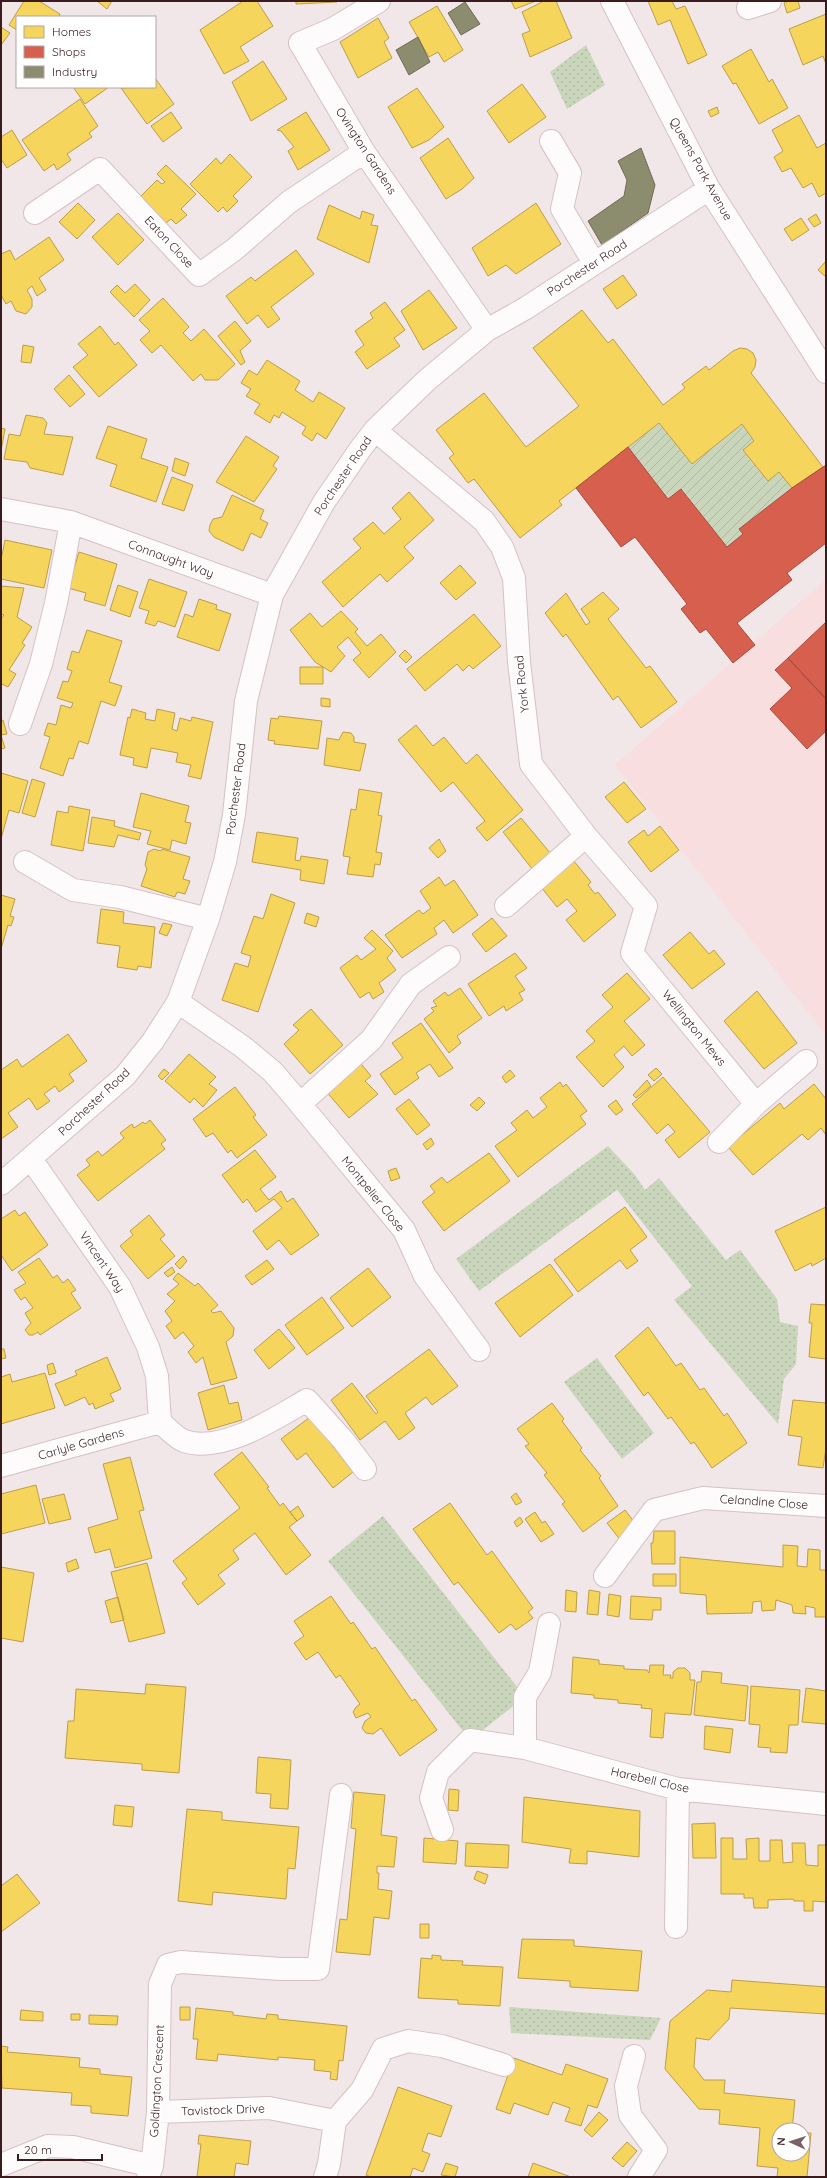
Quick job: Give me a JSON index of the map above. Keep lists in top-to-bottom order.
{
  "streets": {
    "street": [
      "Ovington Gardens",
      "Queens Park Avenue",
      "Eaton Close",
      "Porchester Road",
      "Connaught Way",
      "York Road",
      "Wellington Mews",
      "Montpelier Close",
      "Vincent Way",
      "Carlyle Gardens",
      "Celandine Close",
      "Harebell Close",
      "Goldington Crescent",
      "Tavistock Drive"
    ]
  },
  "crossings": [
    ["Ovington Gardens", "Eaton Close"],
    ["Ovington Gardens", "Porchester Road"],
    ["Queens Park Avenue", "Porchester Road"],
    ["Porchester Road", "Connaught Way"],
    ["Porchester Road", "York Road"],
    ["Porchester Road", "Montpelier Close"],
    ["Porchester Road", "Vincent Way"],
    ["York Road", "Wellington Mews"],
    ["Vincent Way", "Carlyle Gardens"],
    ["Goldington Crescent", "Tavistock Drive"]
  ],
  "legend": ["Homes", "Shops", "Industry"],
  "scale_bar": "20 m",
  "north": "left"
}
